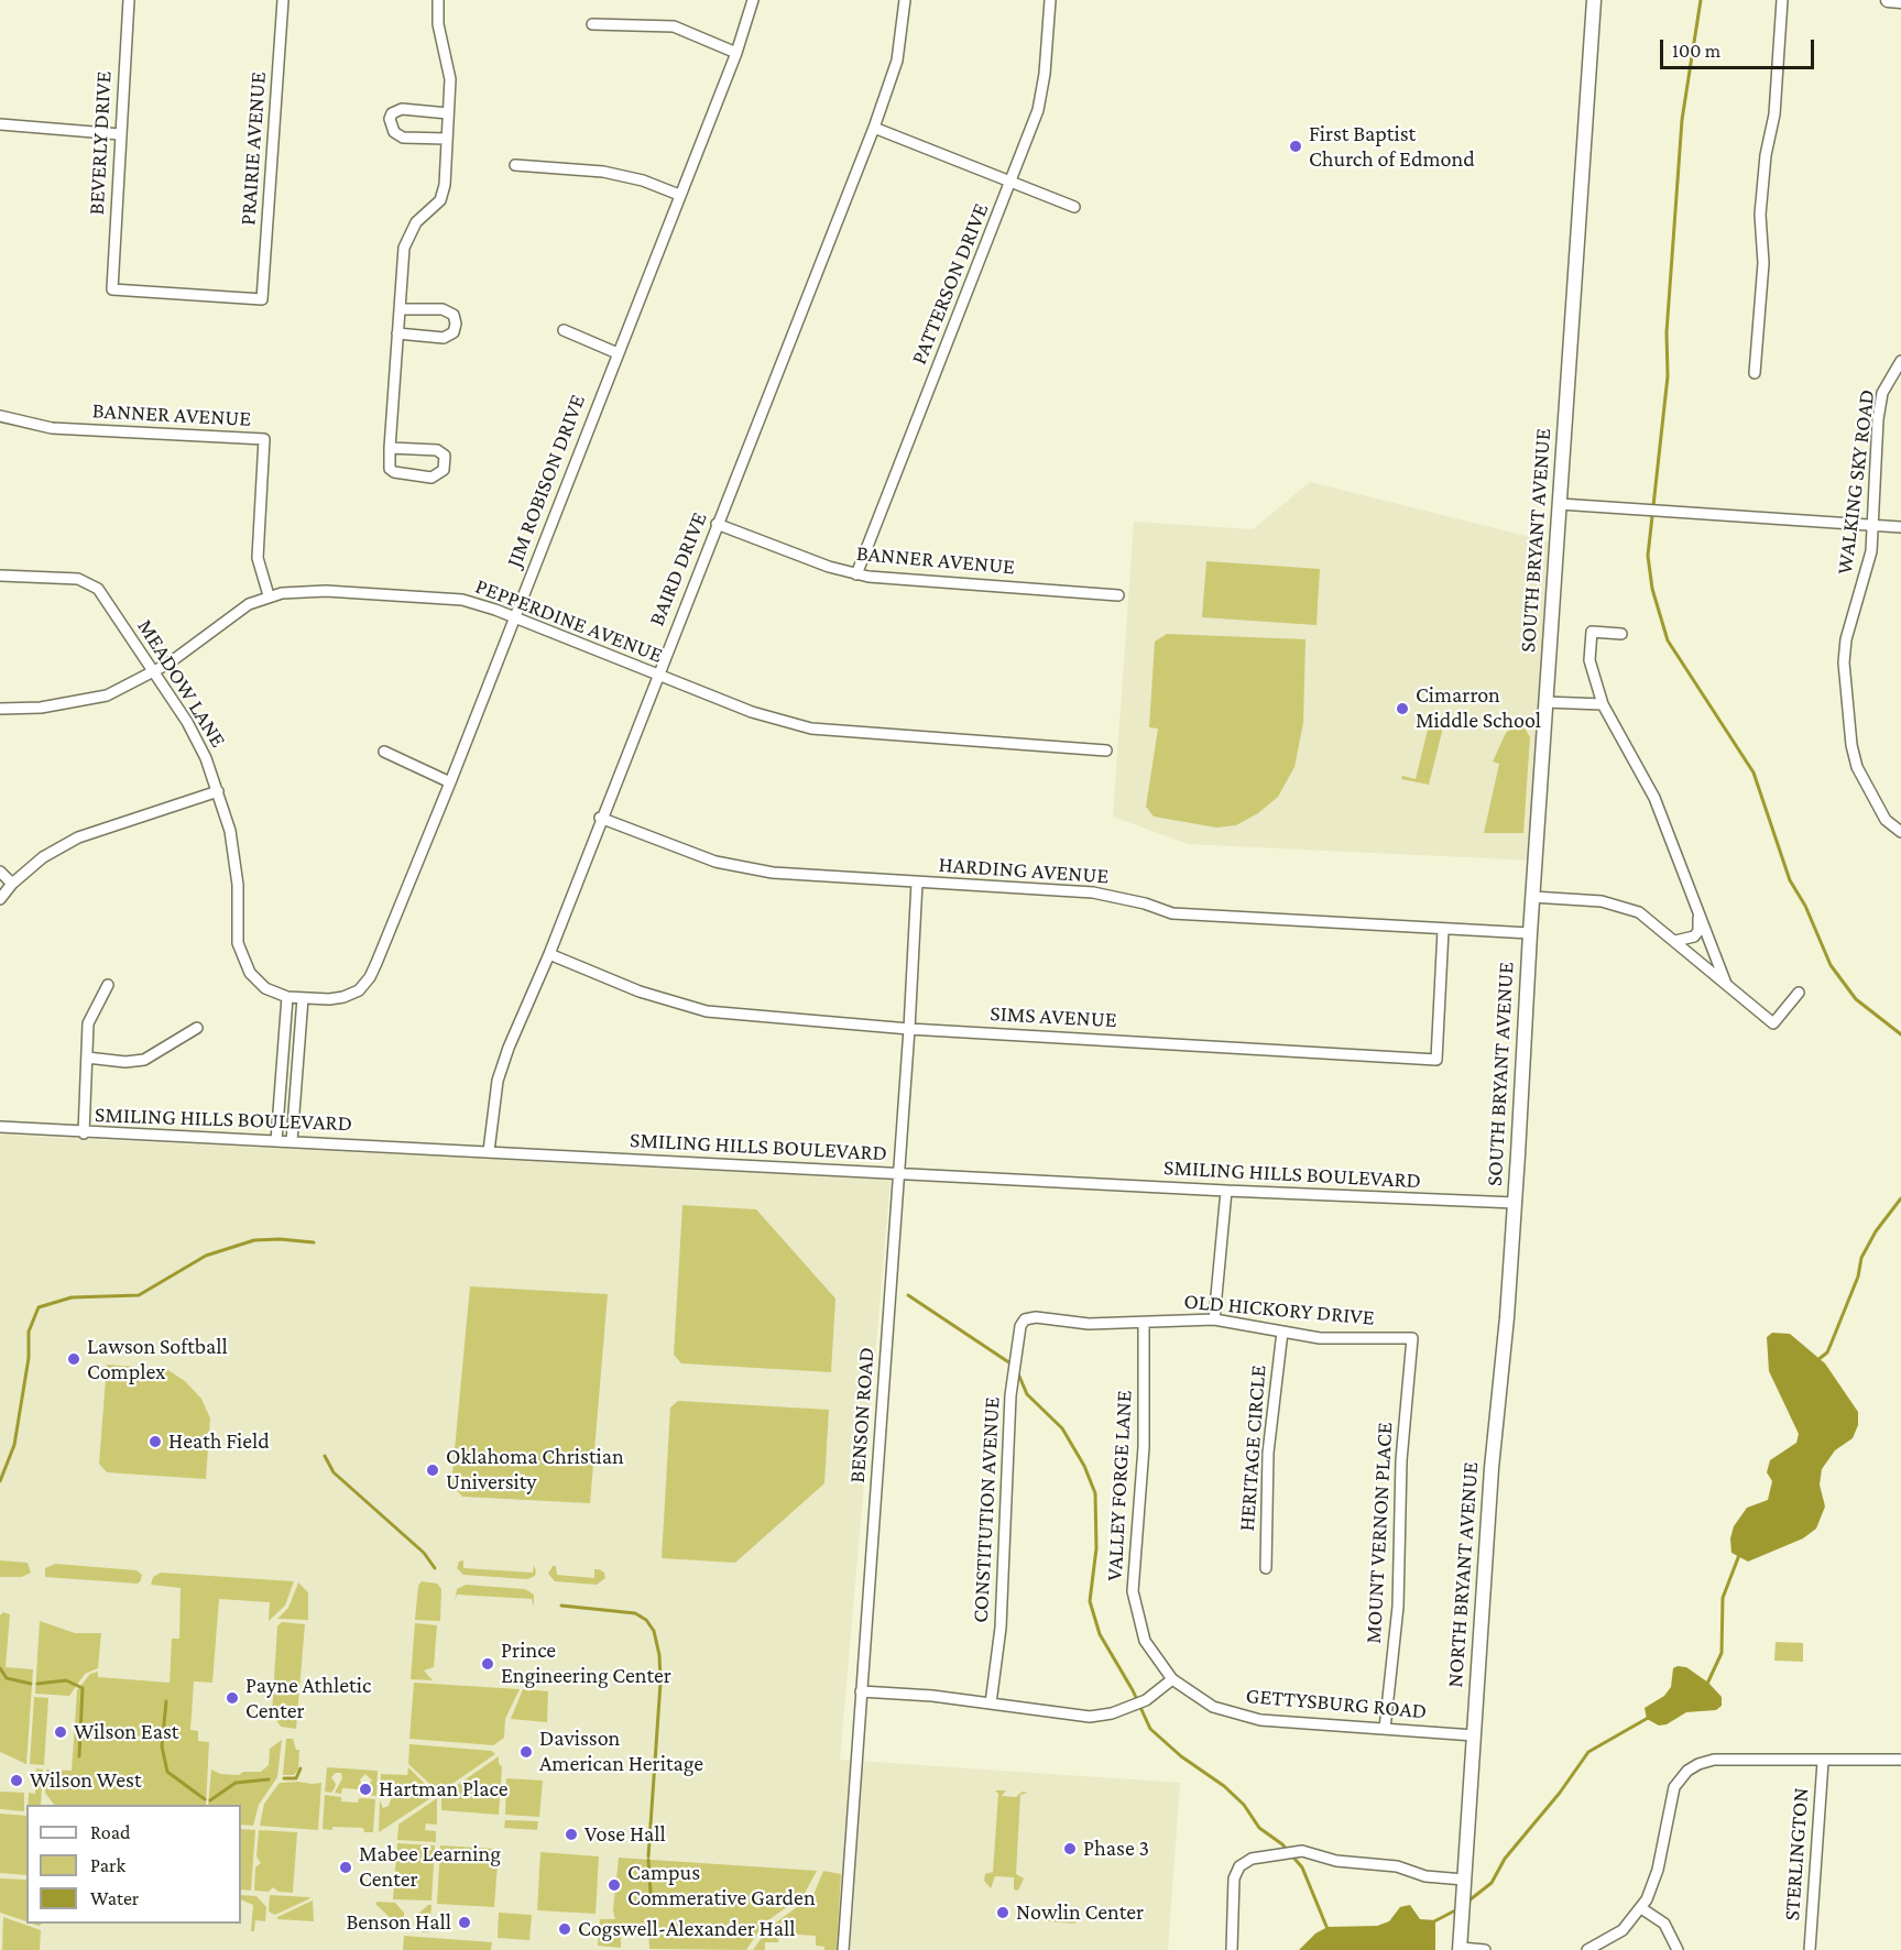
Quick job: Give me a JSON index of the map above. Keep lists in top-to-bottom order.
{
  "streets": {
    "street": [
      "BEVERLY DRIVE",
      "PRAIRIE AVENUE",
      "PATTERSON DRIVE",
      "BANNER AVENUE",
      "JIM ROBISON DRIVE",
      "WALKING SKY ROAD",
      "SOUTH BRYANT AVENUE",
      "BAIRD DRIVE",
      "PEPPERDINE AVENUE",
      "MEADOW LANE",
      "HARDING AVENUE",
      "SIMS AVENUE",
      "SMILING HILLS BOULEVARD",
      "OLD HICKORY DRIVE",
      "BENSON ROAD",
      "HERITAGE CIRCLE",
      "VALLEY FORGE LANE",
      "CONSTITUTION AVENUE",
      "MOUNT VERNON PLACE",
      "NORTH BRYANT AVENUE",
      "GETTYSBURG ROAD",
      "STERLINGTON"
    ]
  },
  "crossings": [
    ["BEVERLY DRIVE", "PRAIRIE AVENUE"],
    ["PATTERSON DRIVE", "BANNER AVENUE"],
    ["BANNER AVENUE", "BAIRD DRIVE"],
    ["BANNER AVENUE", "PEPPERDINE AVENUE"],
    ["JIM ROBISON DRIVE", "PEPPERDINE AVENUE"],
    ["JIM ROBISON DRIVE", "MEADOW LANE"],
    ["SOUTH BRYANT AVENUE", "HARDING AVENUE"],
    ["SOUTH BRYANT AVENUE", "SMILING HILLS BOULEVARD"],
    ["SOUTH BRYANT AVENUE", "NORTH BRYANT AVENUE"],
    ["BAIRD DRIVE", "PEPPERDINE AVENUE"],
    ["BAIRD DRIVE", "HARDING AVENUE"],
    ["BAIRD DRIVE", "SIMS AVENUE"],
    ["BAIRD DRIVE", "SMILING HILLS BOULEVARD"],
    ["PEPPERDINE AVENUE", "MEADOW LANE"],
    ["HARDING AVENUE", "SIMS AVENUE"],
    ["HARDING AVENUE", "BENSON ROAD"],
    ["SIMS AVENUE", "BENSON ROAD"],
    ["SMILING HILLS BOULEVARD", "BENSON ROAD"],
    ["SMILING HILLS BOULEVARD", "NORTH BRYANT AVENUE"],
    ["OLD HICKORY DRIVE", "HERITAGE CIRCLE"],
    ["OLD HICKORY DRIVE", "VALLEY FORGE LANE"],
    ["OLD HICKORY DRIVE", "CONSTITUTION AVENUE"],
    ["OLD HICKORY DRIVE", "MOUNT VERNON PLACE"],
    ["VALLEY FORGE LANE", "GETTYSBURG ROAD"],
    ["MOUNT VERNON PLACE", "GETTYSBURG ROAD"],
    ["NORTH BRYANT AVENUE", "GETTYSBURG ROAD"]
  ],
  "places": [
    "First Baptist Church of Edmond",
    "Cimarron Middle School",
    "Lawson Softball Complex",
    "Heath Field",
    "Oklahoma Christian University",
    "Prince Engineering Center",
    "Payne Athletic Center",
    "Wilson East",
    "Davisson American Heritage",
    "Wilson West",
    "Hartman Place",
    "Vose Hall",
    "Phase 3",
    "Mabee Learning Center",
    "Campus Commerative Garden",
    "Nowlin Center",
    "Benson Hall",
    "Cogswell-Alexander Hall"
  ],
  "legend": ["Road", "Park", "Water"],
  "scale_bar": "100 m"
}
